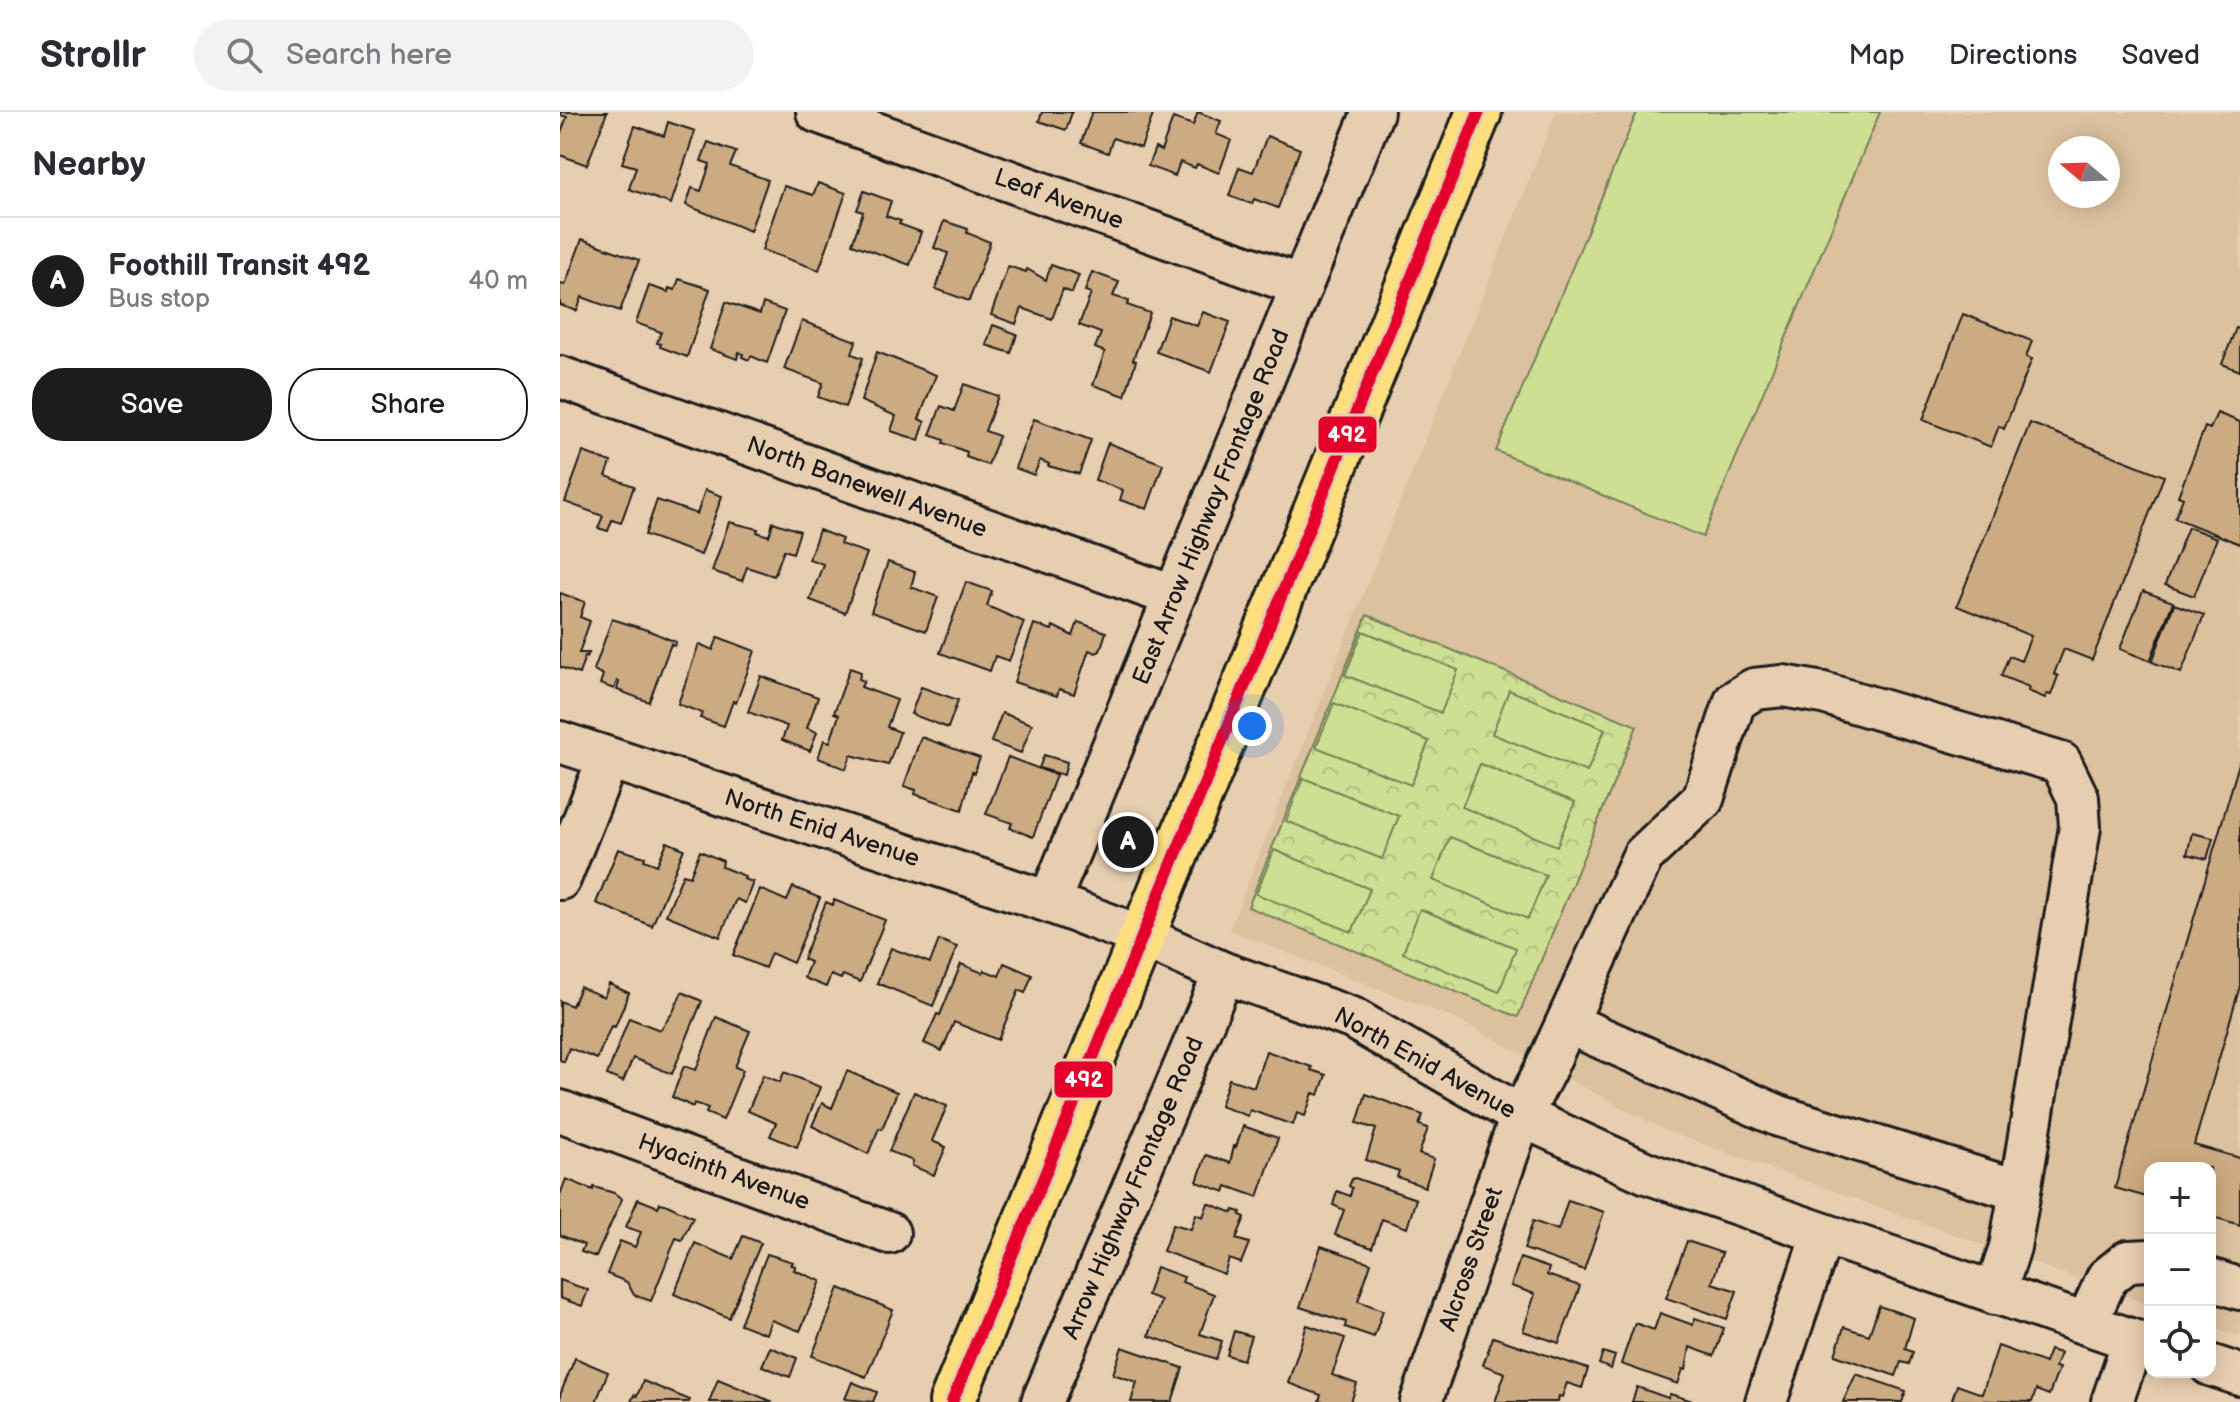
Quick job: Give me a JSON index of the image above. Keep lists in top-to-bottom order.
{
  "streets": {
    "street": [
      "Leaf Avenue",
      "North Banewell Avenue",
      "East Arrow Highway Frontage Road",
      "North Enid Avenue",
      "Hyacinth Avenue",
      "Arrow Highway Frontage Road",
      "Alcross Street"
    ]
  },
  "crossings": [
    ["Leaf Avenue", "East Arrow Highway Frontage Road"],
    ["North Banewell Avenue", "East Arrow Highway Frontage Road"],
    ["East Arrow Highway Frontage Road", "North Enid Avenue"],
    ["North Enid Avenue", "Arrow Highway Frontage Road"],
    ["North Enid Avenue", "Alcross Street"]
  ],
  "lines": ["transit line 492"],
  "north": "left",
  "page": {
    "header": "Strollr",
    "search": "Search here",
    "nav": ["Map", "Directions", "Saved"],
    "heading": "Nearby",
    "list": [
      {
        "mark": "A",
        "name": "Foothill Transit 492",
        "note": "Bus stop",
        "value": "40 m"
      }
    ],
    "buttons": ["Save", "Share"],
    "pins": "A",
    "map_buttons": ["+", "−"]
  }
}
